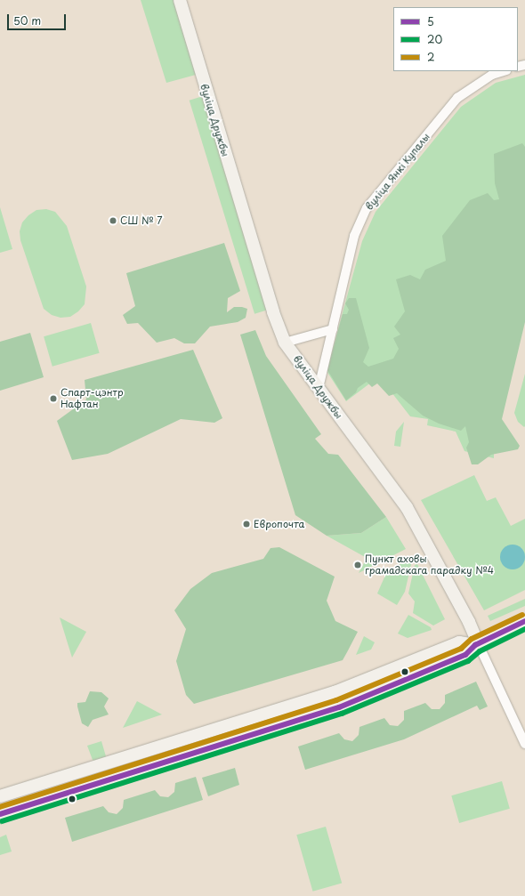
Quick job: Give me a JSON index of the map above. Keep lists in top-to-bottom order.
{
  "streets": {
    "main road": ["вуліца Дружбы"],
    "street": ["вуліца Янкі Купалы"]
  },
  "crossings": [
    ["вуліца Дружбы", "вуліца Янкі Купалы"]
  ],
  "places": [
    "СШ № 7",
    "Спарт-цэнтр Нафтан",
    "Европочта",
    "Пункт аховы грамадскага парадку №4"
  ],
  "lines": ["transit line 2", "transit line 5", "transit line 20"],
  "legend": ["5", "20", "2"],
  "scale_bar": "50 m"
}
